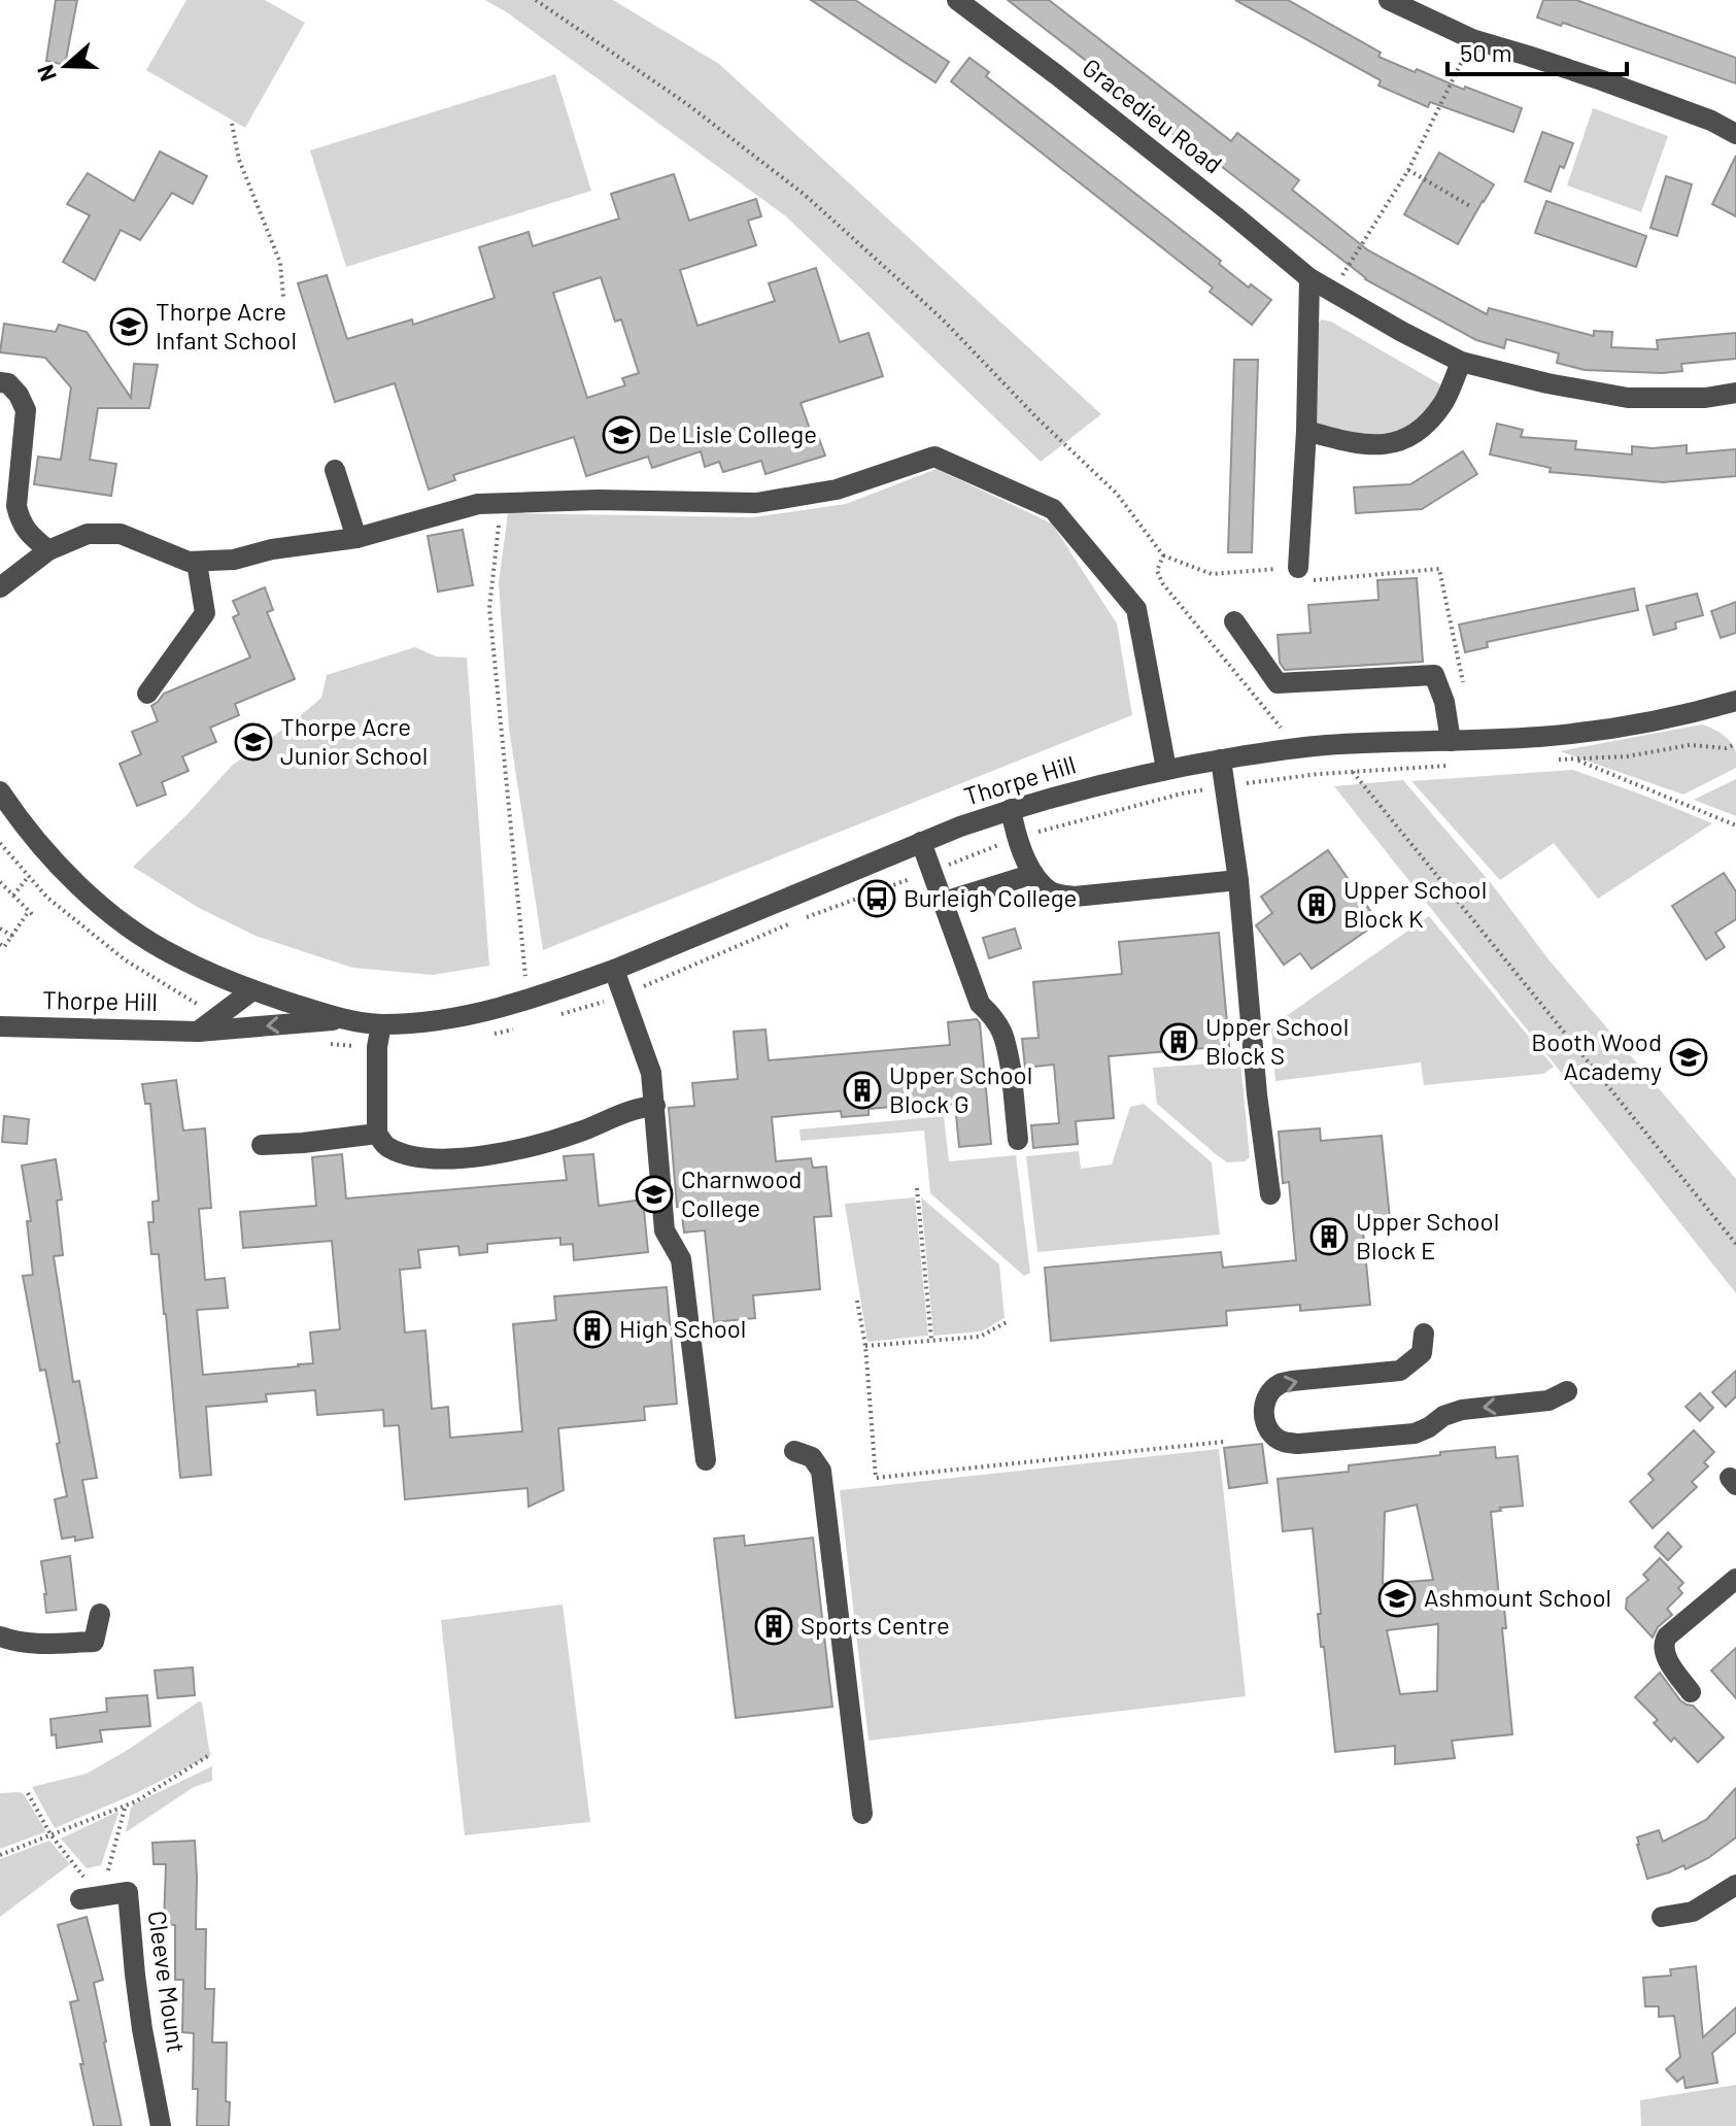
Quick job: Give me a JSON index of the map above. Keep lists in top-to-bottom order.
{
  "streets": {
    "street": ["Gracedieu Road", "Thorpe Hill", "Cleeve Mount"]
  },
  "places": {
    "school or university": [
      "Thorpe Acre Infant School",
      "De Lisle College",
      "Thorpe Acre Junior School",
      "Booth Wood Academy",
      "Charnwood College",
      "Ashmount School"
    ],
    "bus stop": ["Burleigh College"],
    "building": [
      "Upper School Block K",
      "Upper School Block S",
      "Upper School Block G",
      "Upper School Block E",
      "High School",
      "Sports Centre"
    ]
  },
  "scale_bar": "50 m",
  "north": "left"
}
